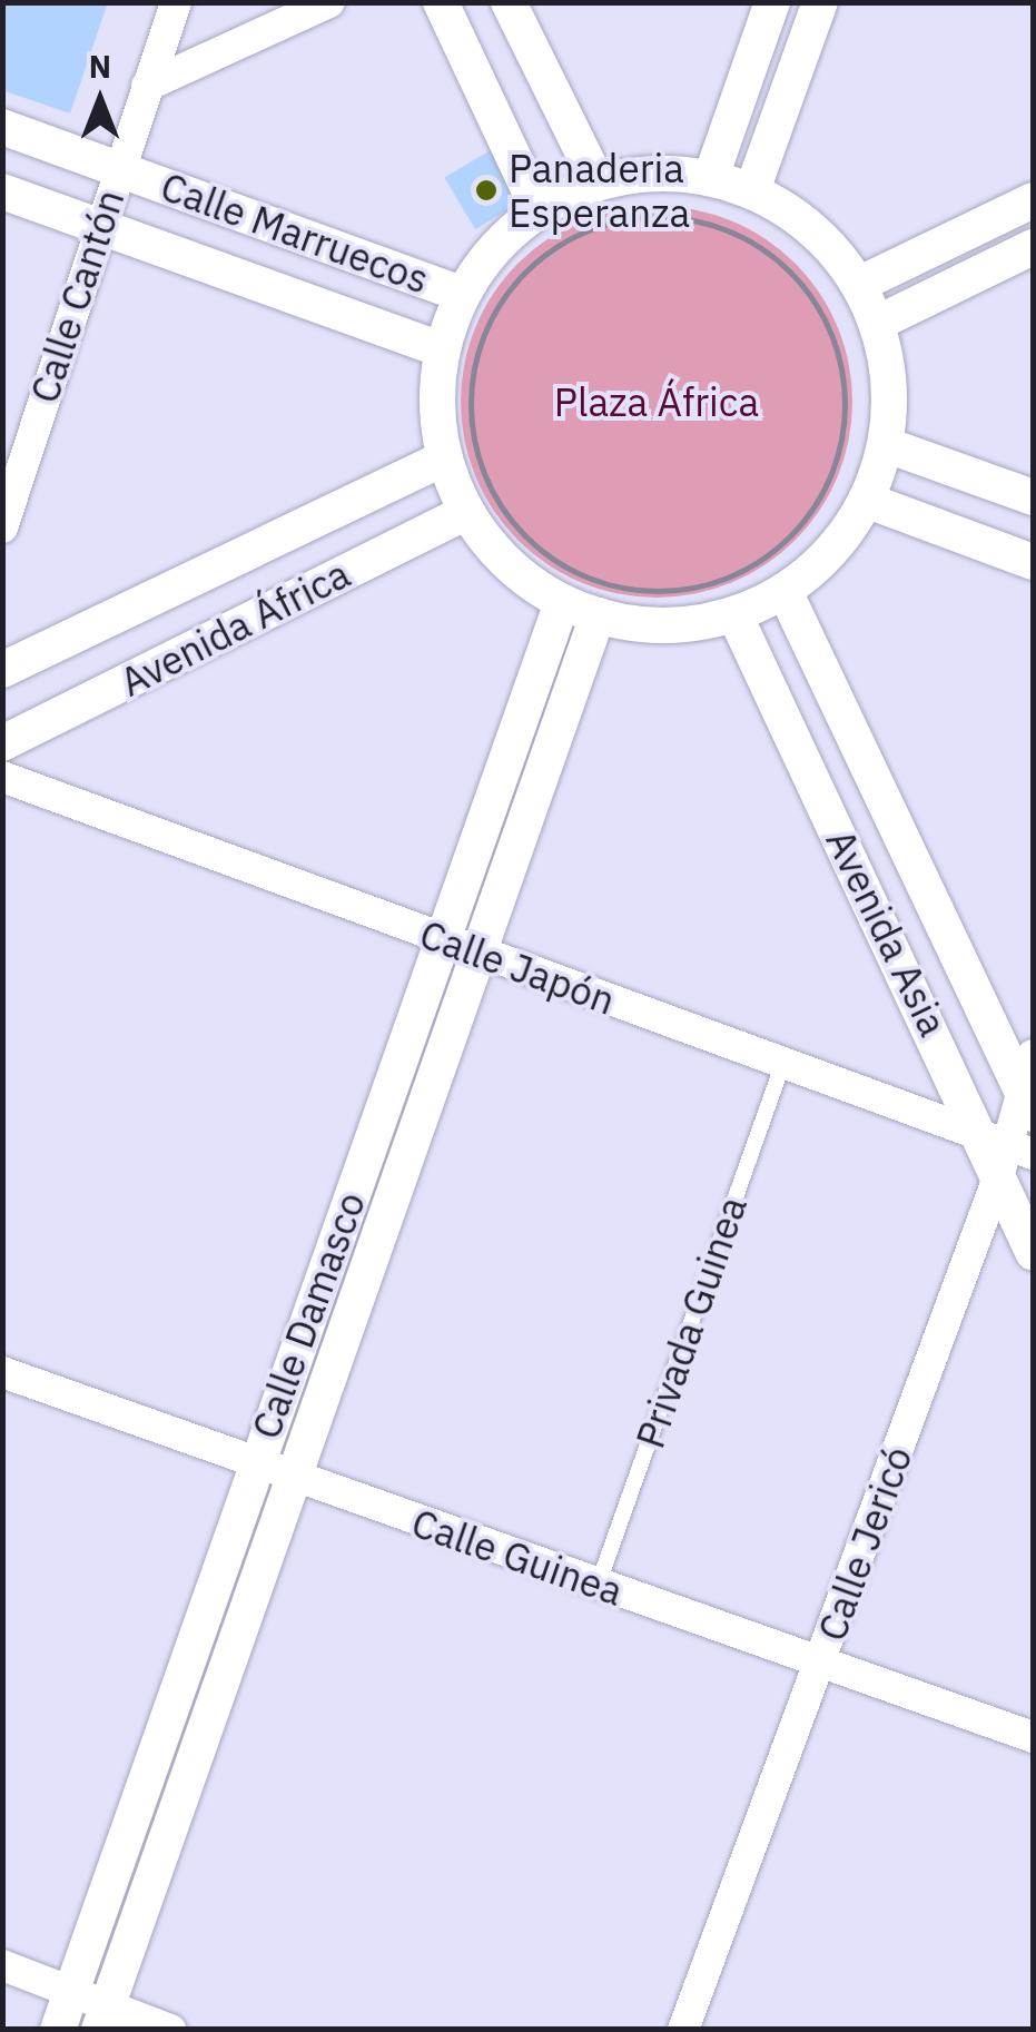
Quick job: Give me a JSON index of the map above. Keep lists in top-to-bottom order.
{
  "streets": {
    "street": [
      "Calle Marruecos",
      "Calle Cantón",
      "Avenida África",
      "Avenida Asia",
      "Calle Japón",
      "Calle Damasco",
      "Calle Jericó",
      "Calle Guinea"
    ],
    "lane": ["Privada Guinea"]
  },
  "crossings": [
    ["Calle Marruecos", "Calle Cantón"],
    ["Avenida Asia", "Calle Japón"],
    ["Avenida Asia", "Calle Jericó"],
    ["Calle Japón", "Calle Damasco"],
    ["Calle Japón", "Privada Guinea"],
    ["Calle Japón", "Calle Jericó"],
    ["Calle Damasco", "Calle Guinea"],
    ["Privada Guinea", "Calle Guinea"],
    ["Calle Jericó", "Calle Guinea"]
  ],
  "parks": ["Plaza África"],
  "places": ["Panaderia Esperanza"],
  "north": "top"
}
